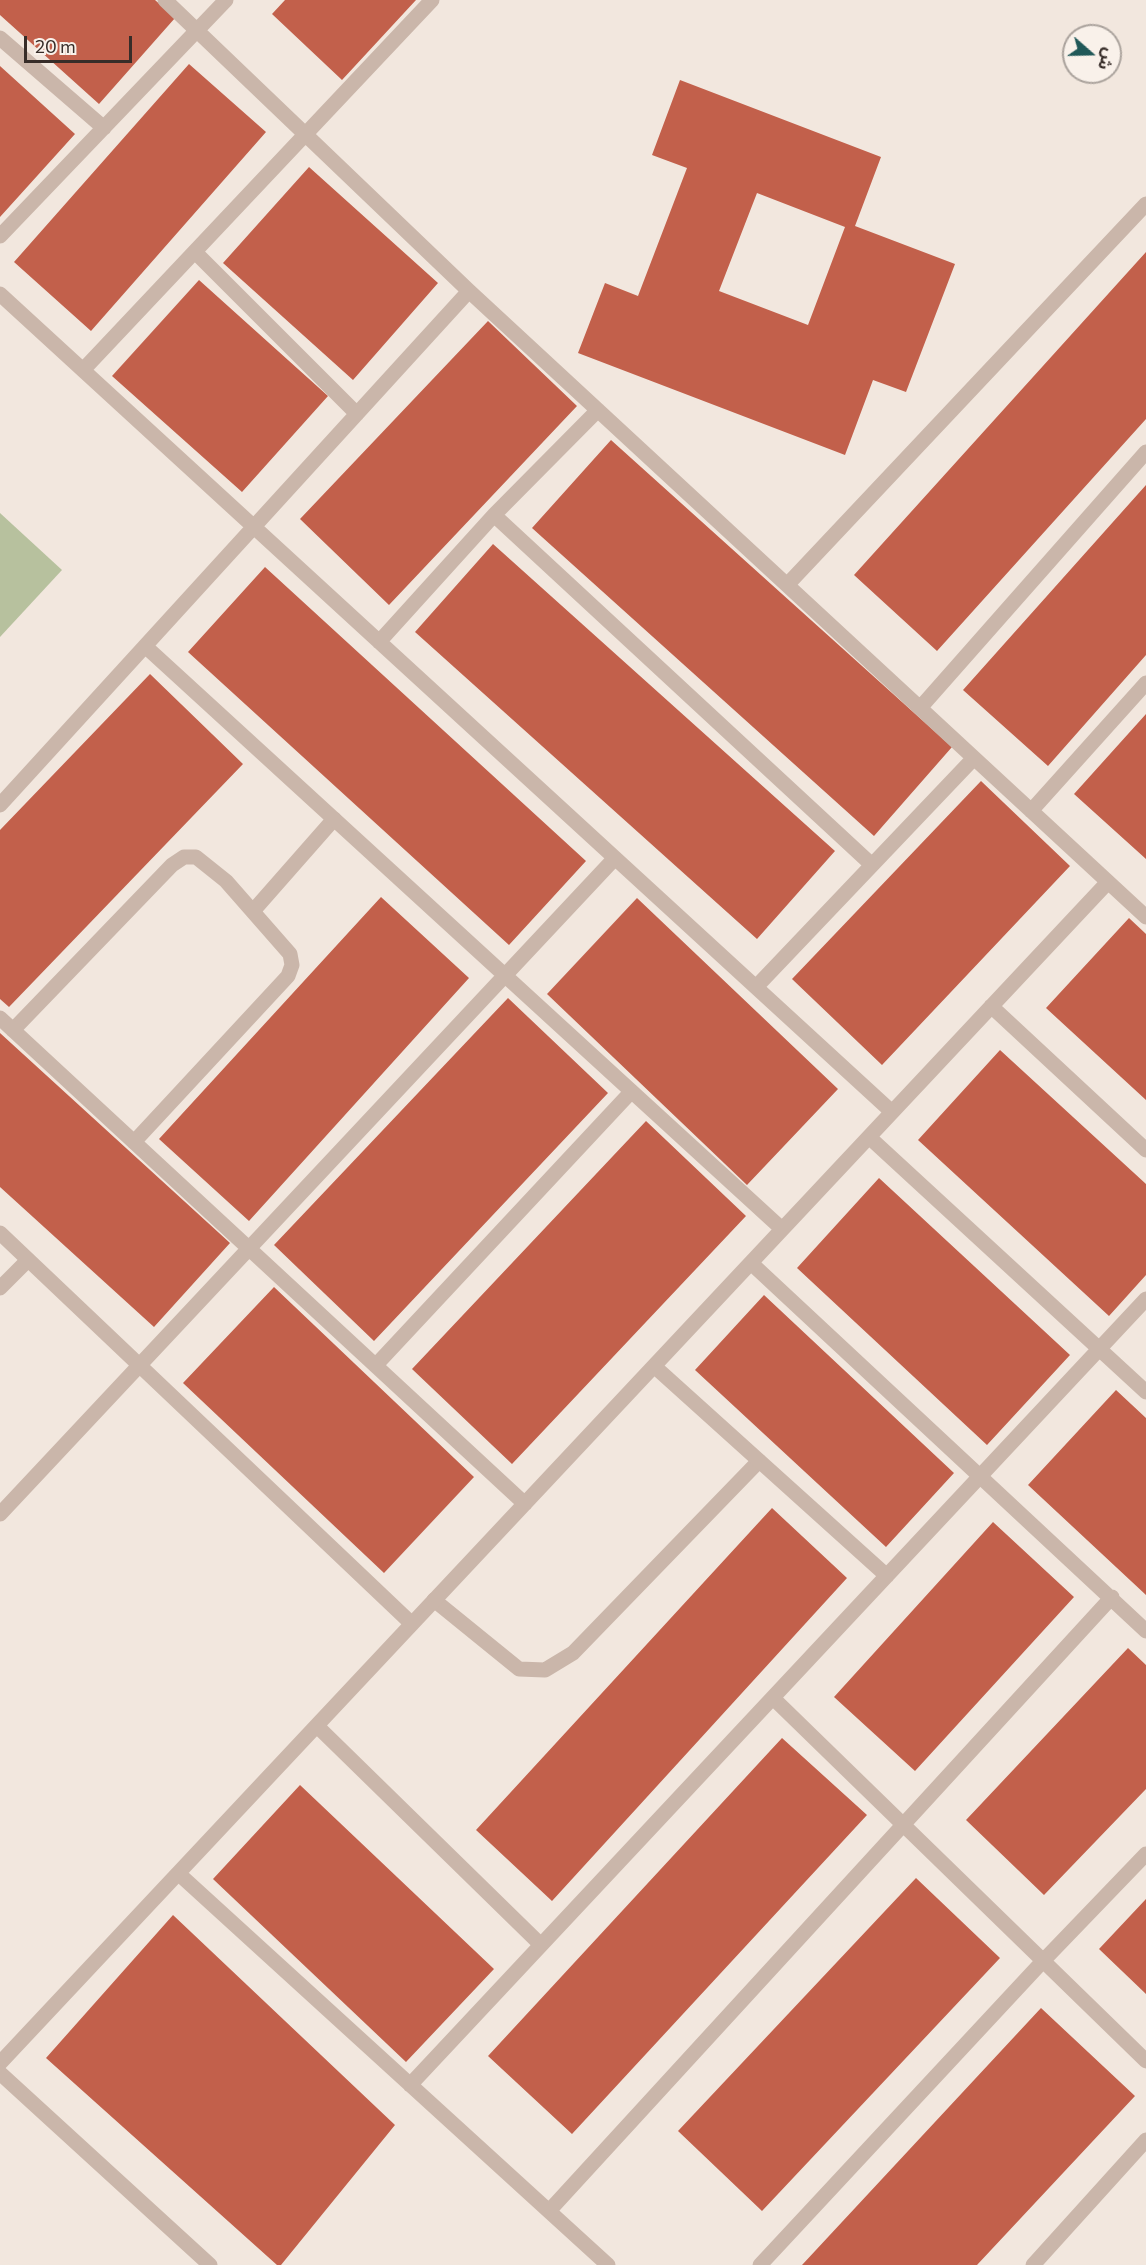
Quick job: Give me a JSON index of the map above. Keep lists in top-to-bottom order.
{
  "scale_bar": "20 m",
  "north": "right"
}
